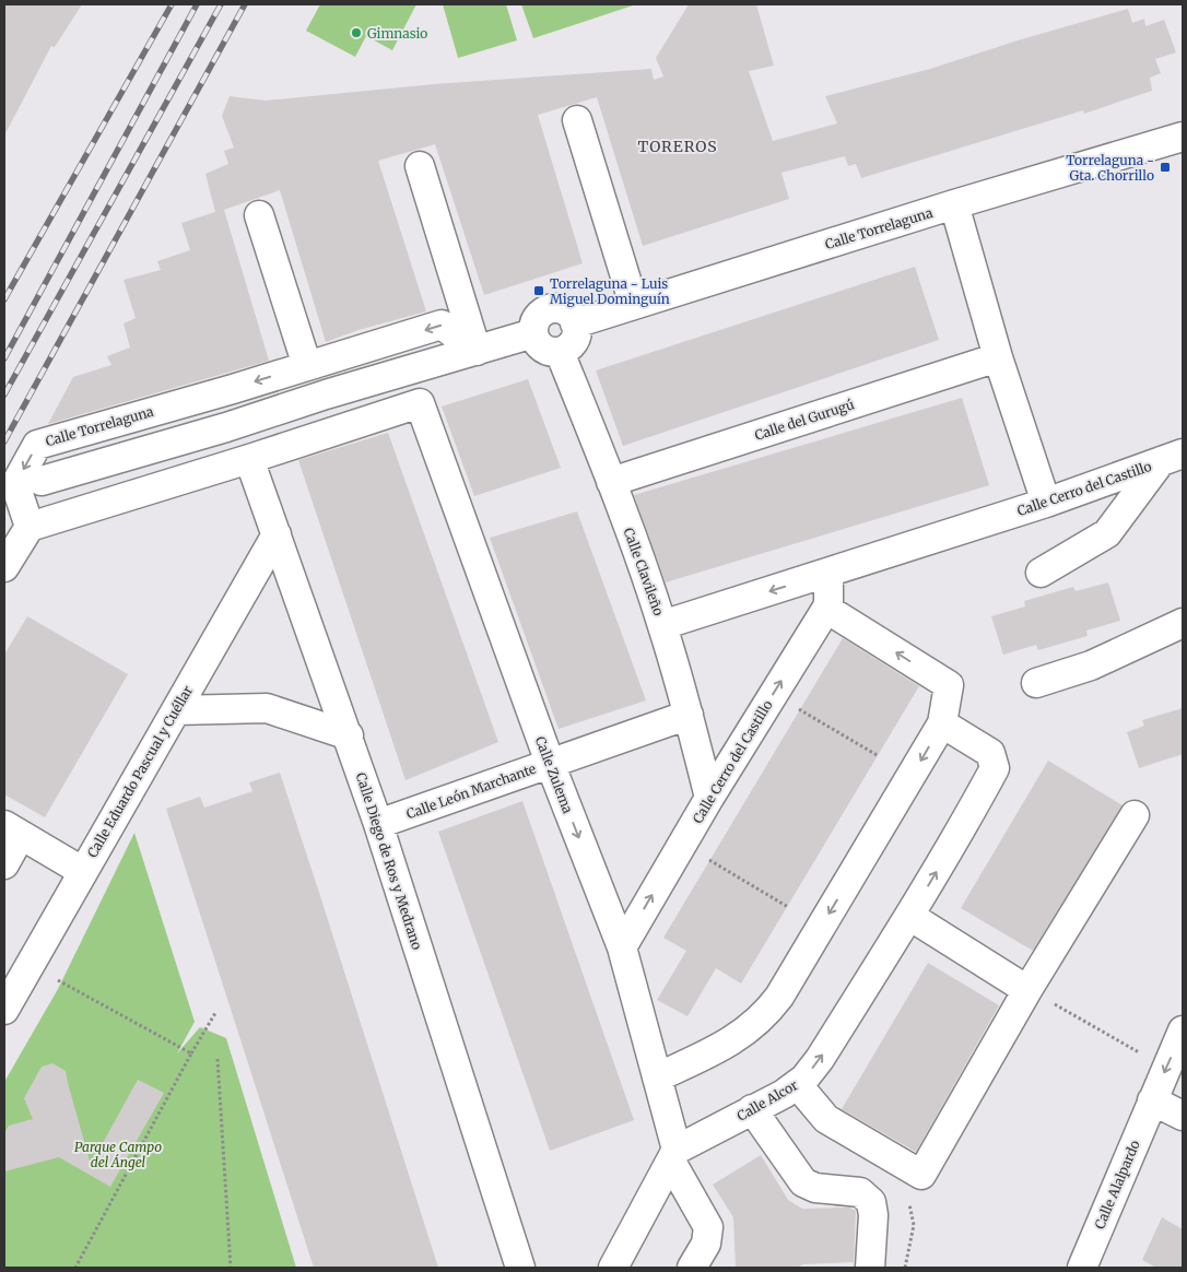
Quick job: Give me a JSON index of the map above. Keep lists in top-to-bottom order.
{
  "streets": {
    "street": [
      "Calle Torrelaguna",
      "Calle del Gurugú",
      "Calle Cerro del Castillo",
      "Calle Clavileño",
      "Calle Eduardo Pascual y Cuéllar",
      "Calle Zulema",
      "Calle León Marchante",
      "Calle Diego de Ros y Medrano",
      "Calle Alcor",
      "Calle Alalpardo"
    ]
  },
  "crossings": [
    ["Calle Torrelaguna", "Calle Clavileño"],
    ["Calle del Gurugú", "Calle Clavileño"],
    ["Calle Cerro del Castillo", "Calle Clavileño"],
    ["Calle Cerro del Castillo", "Calle Zulema"],
    ["Calle Clavileño", "Calle León Marchante"],
    ["Calle Eduardo Pascual y Cuéllar", "Calle Diego de Ros y Medrano"],
    ["Calle Zulema", "Calle León Marchante"],
    ["Calle Zulema", "Calle Diego de Ros y Medrano"],
    ["Calle Zulema", "Calle Alcor"],
    ["Calle León Marchante", "Calle Diego de Ros y Medrano"]
  ],
  "districts": ["TOREROS"],
  "parks": ["Parque Campo del Ángel"],
  "places": {
    "other": ["Gimnasio"],
    "transit": ["Torrelaguna - Gta. Chorrillo", "Torrelaguna - Luis Miguel Dominguín"]
  }
}
